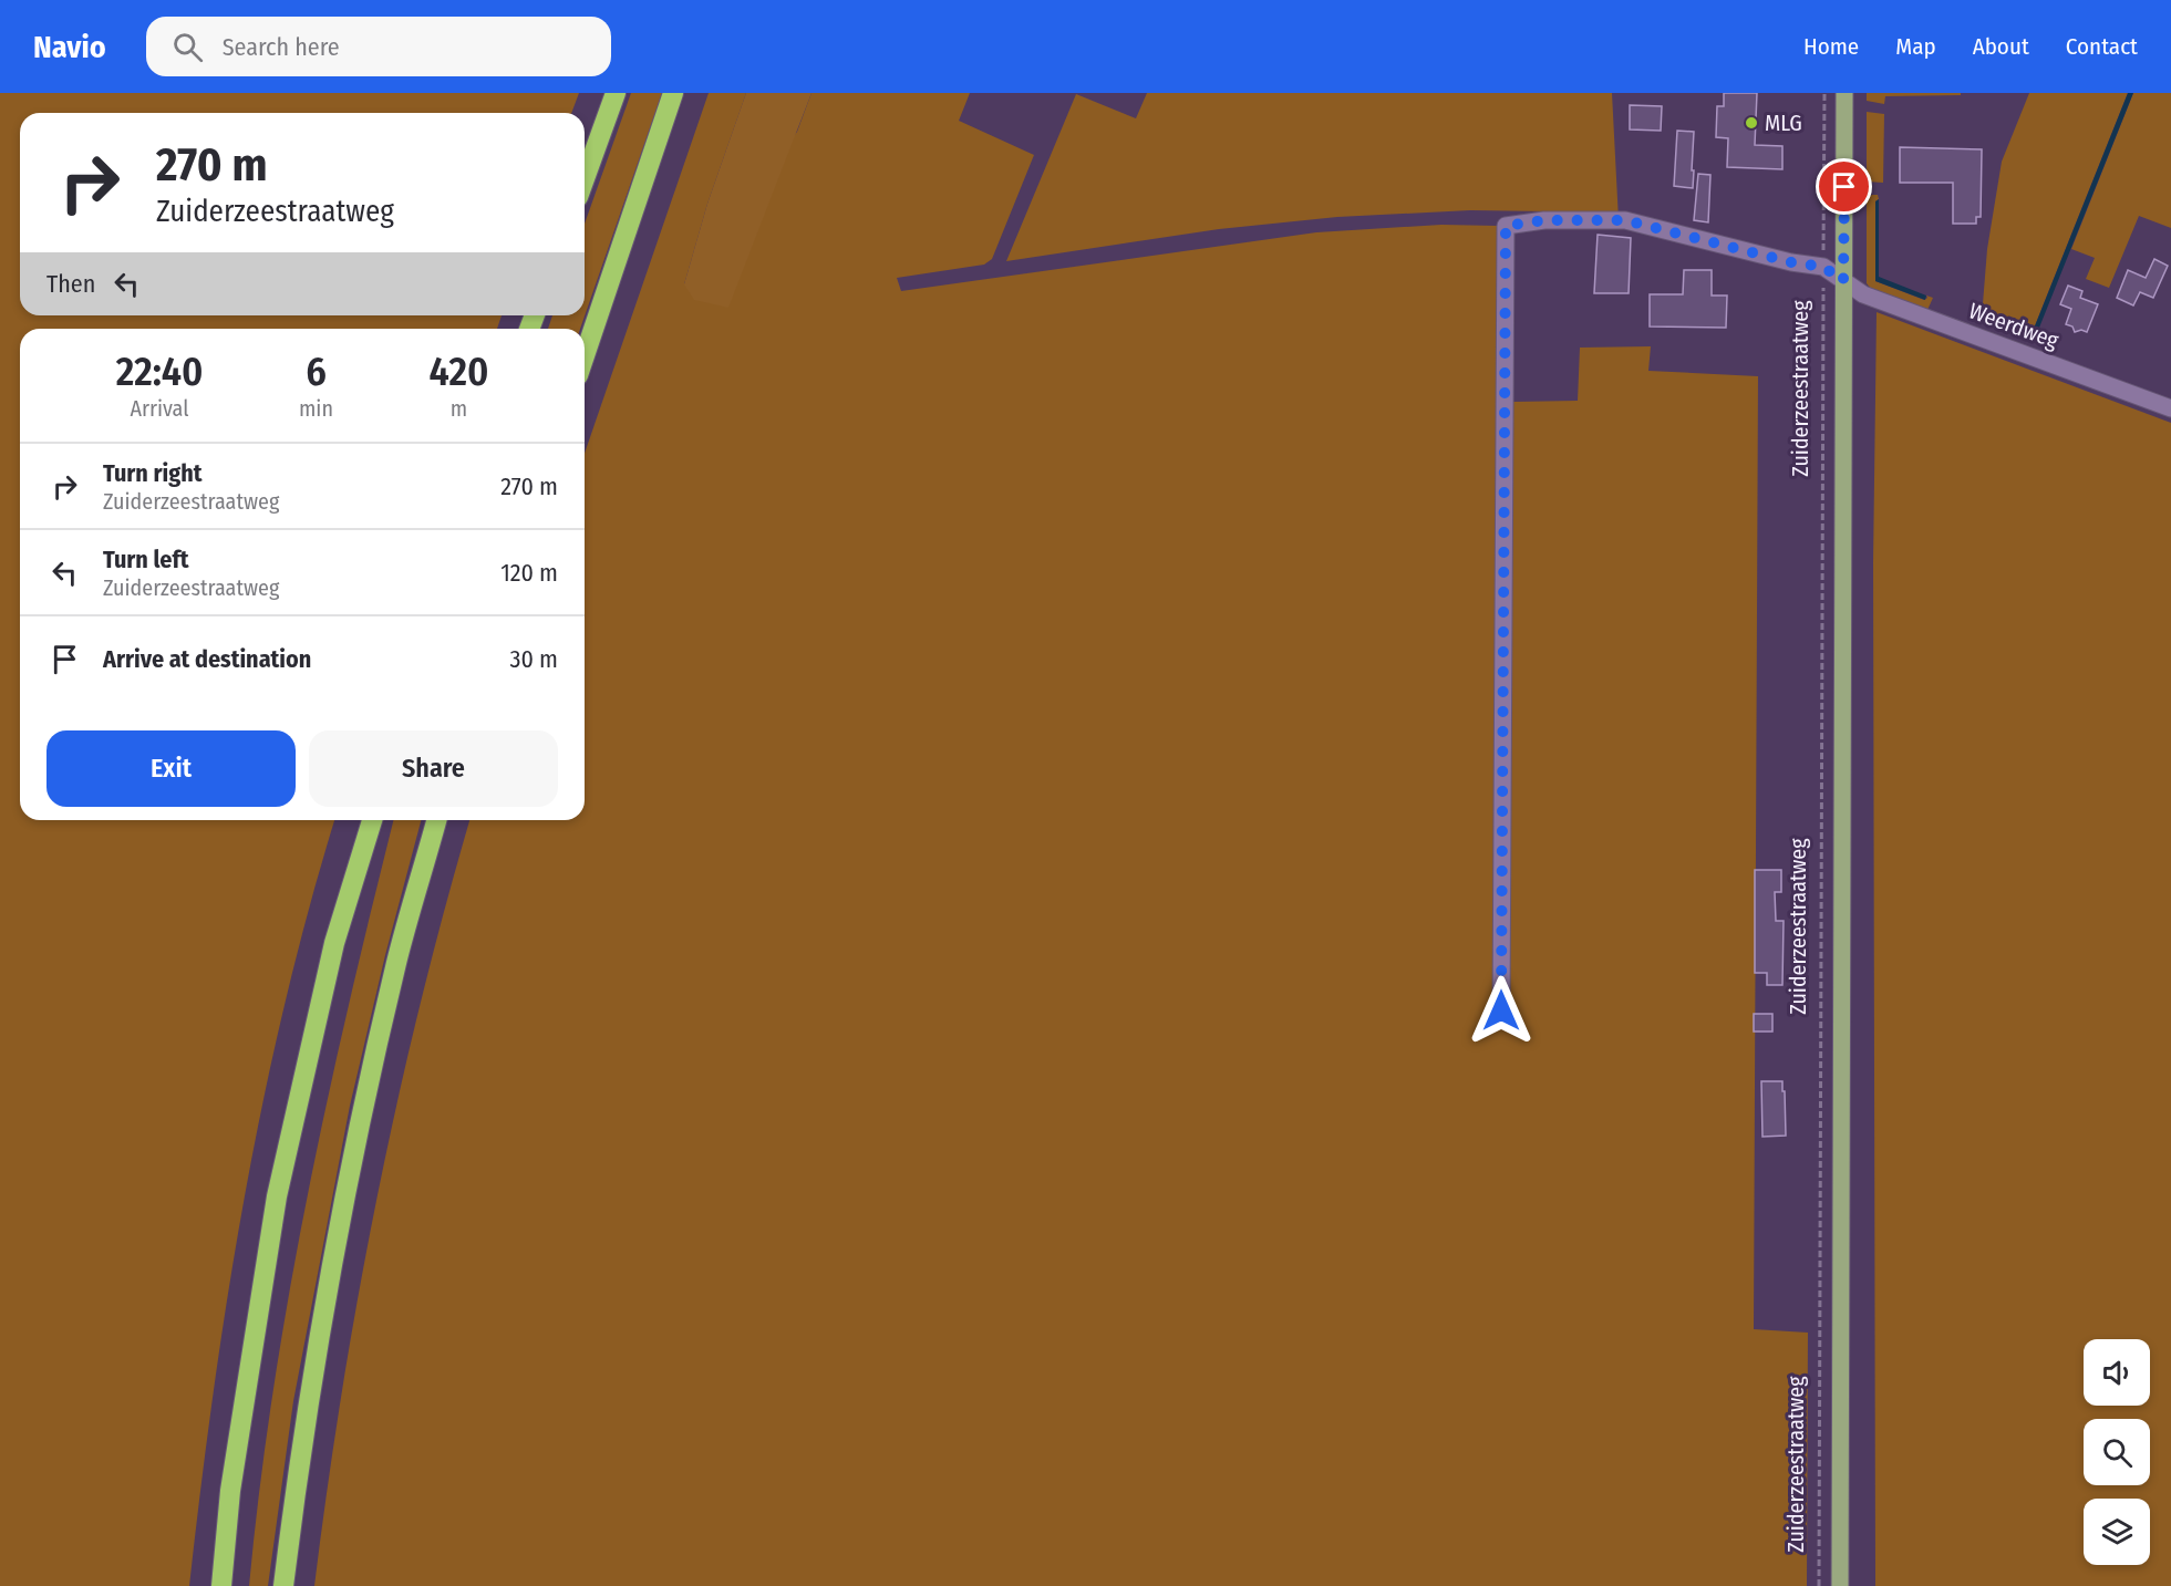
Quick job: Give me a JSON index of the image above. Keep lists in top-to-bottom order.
{
  "streets": {
    "main road": ["Zuiderzeestraatweg"],
    "street": ["Weerdweg"]
  },
  "crossings": [
    ["Weerdweg", "Zuiderzeestraatweg"]
  ],
  "places": ["MLG"],
  "page": {
    "header": "Navio",
    "search": "Search here",
    "nav": [
      "Home",
      "Map",
      "About",
      "Contact"
    ],
    "turn": ["270 m", "Zuiderzeestraatweg"],
    "then": "Then",
    "eta": [
      "22:40",
      "Arrival",
      "6",
      "min",
      "420",
      "m"
    ],
    "list": [
      {
        "name": "Turn right",
        "note": "Zuiderzeestraatweg",
        "value": "270 m"
      },
      {
        "name": "Turn left",
        "note": "Zuiderzeestraatweg",
        "value": "120 m"
      },
      {
        "name": "Arrive at destination",
        "value": "30 m"
      }
    ],
    "buttons": ["Exit", "Share"]
  }
}
